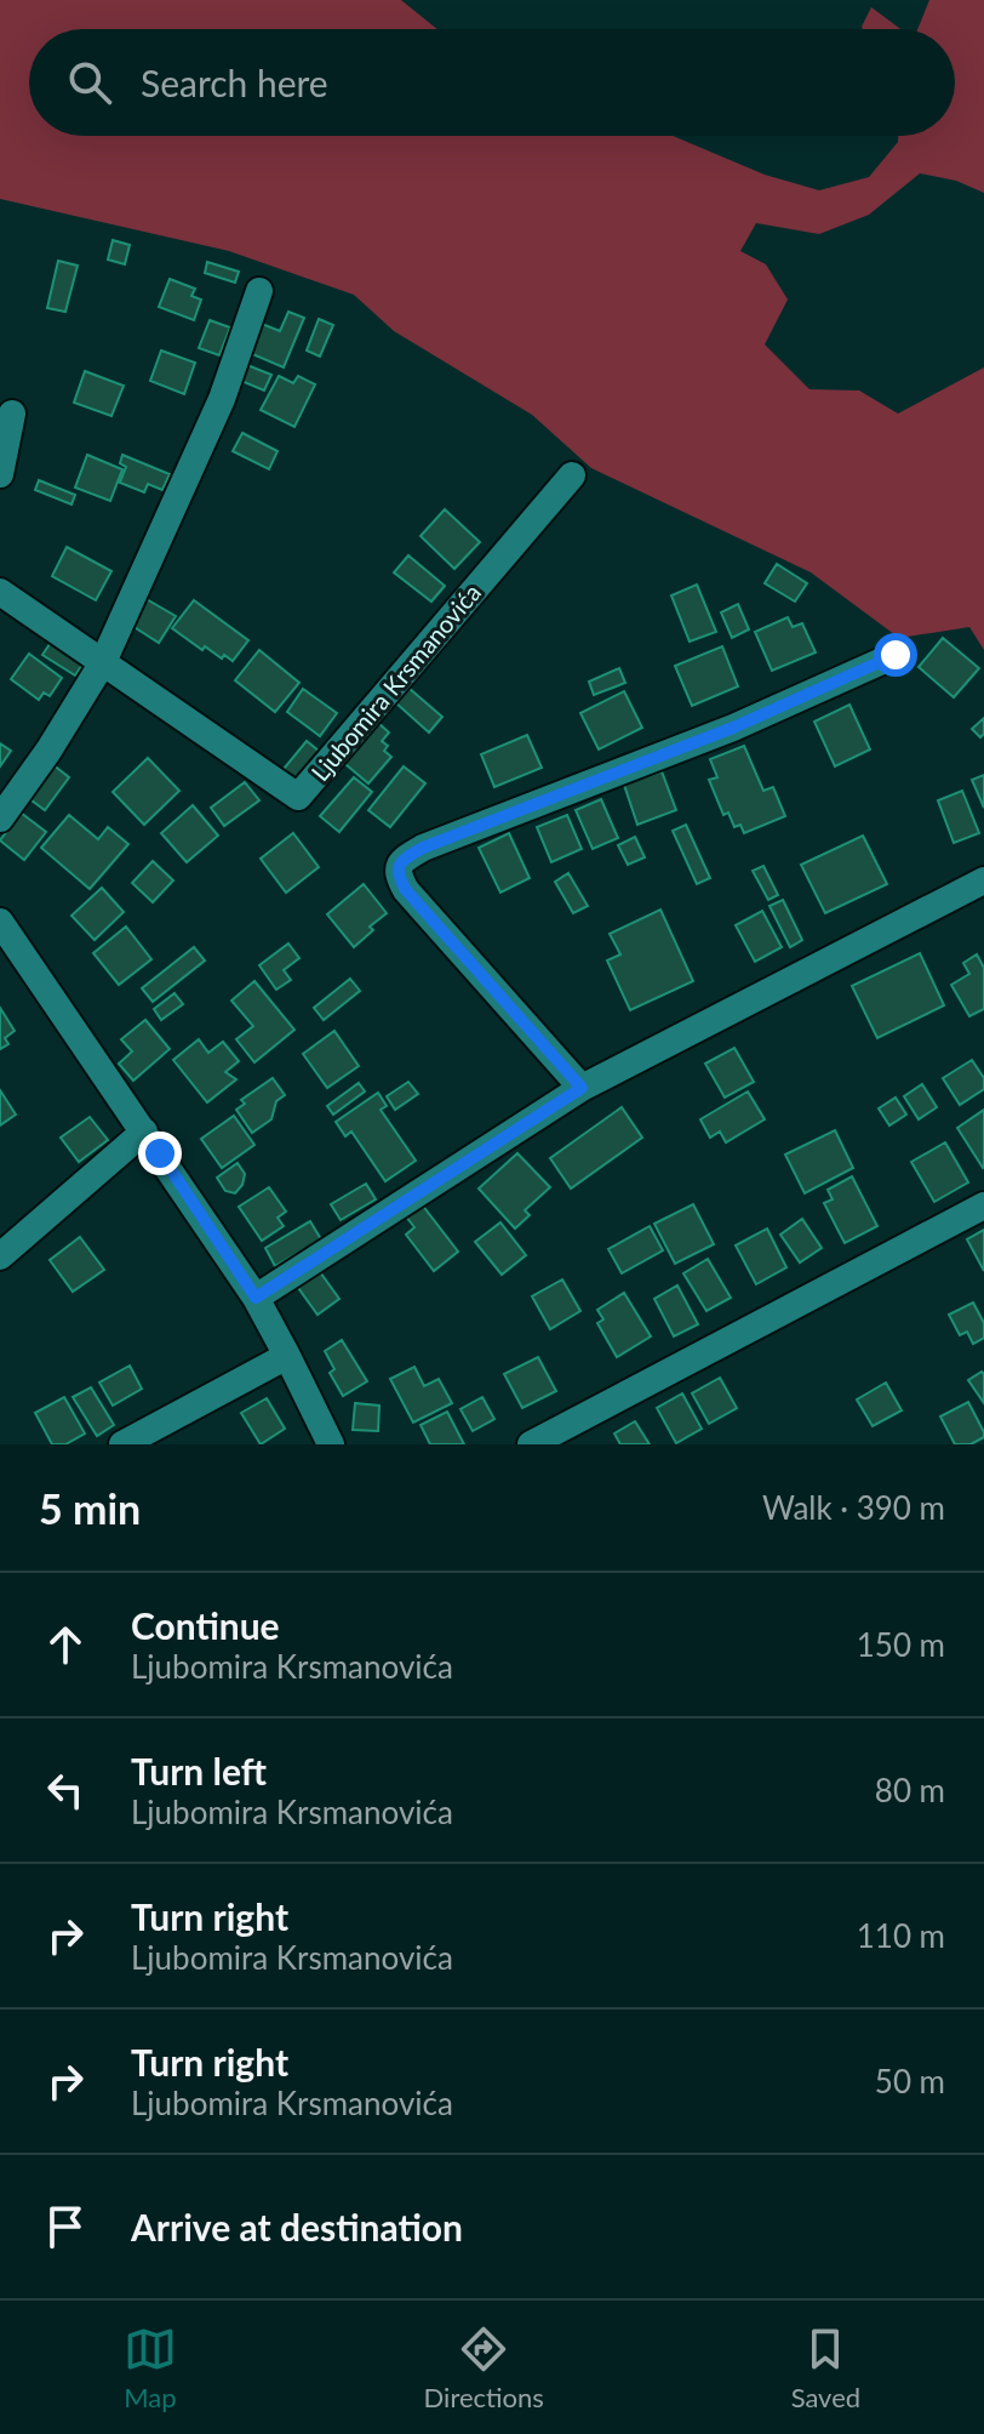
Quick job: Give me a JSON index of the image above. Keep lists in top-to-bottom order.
{
  "streets": {
    "street": ["Ljubomira Krsmanovića"]
  },
  "page": {
    "search": "Search here",
    "heading": ["5 min", "Walk · 390 m"],
    "list": [
      ["Continue", "Ljubomira Krsmanovića", "150 m"],
      ["Turn left", "Ljubomira Krsmanovića", "80 m"],
      ["Turn right", "Ljubomira Krsmanovića", "110 m"],
      ["Turn right", "Ljubomira Krsmanovića", "50 m"],
      "Arrive at destination"
    ],
    "nav": ["Map", "Directions", "Saved"]
  }
}
